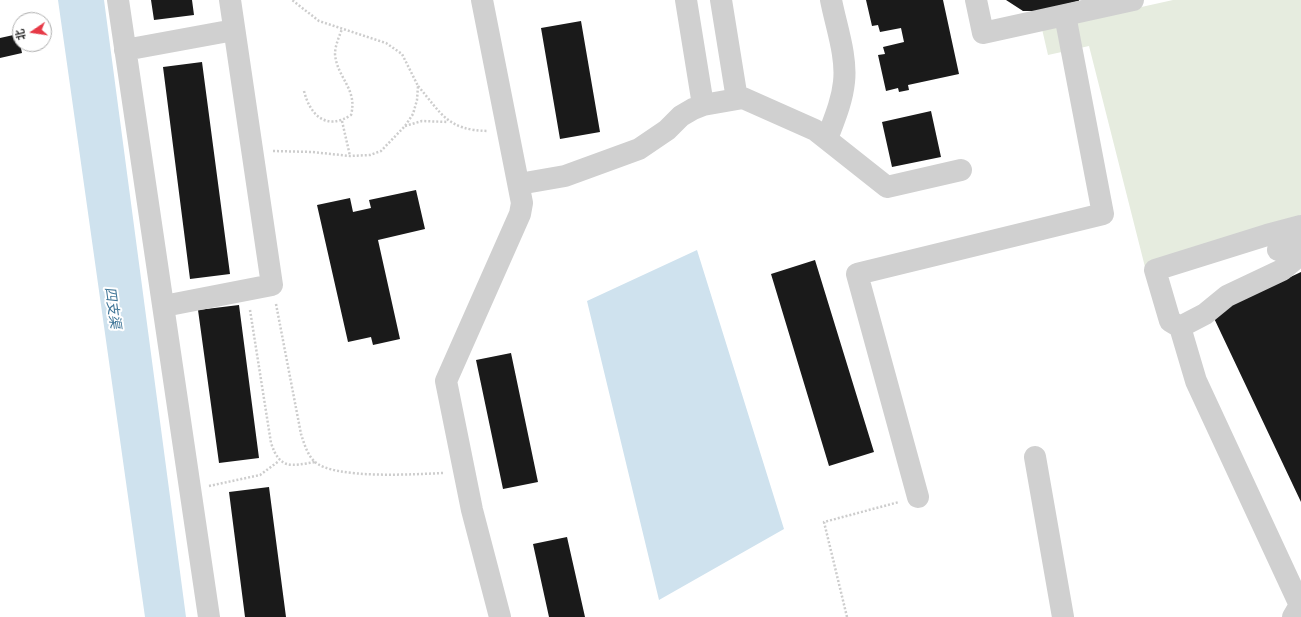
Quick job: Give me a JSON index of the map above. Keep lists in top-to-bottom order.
{
  "water": ["四支渠"],
  "north": "left"
}
